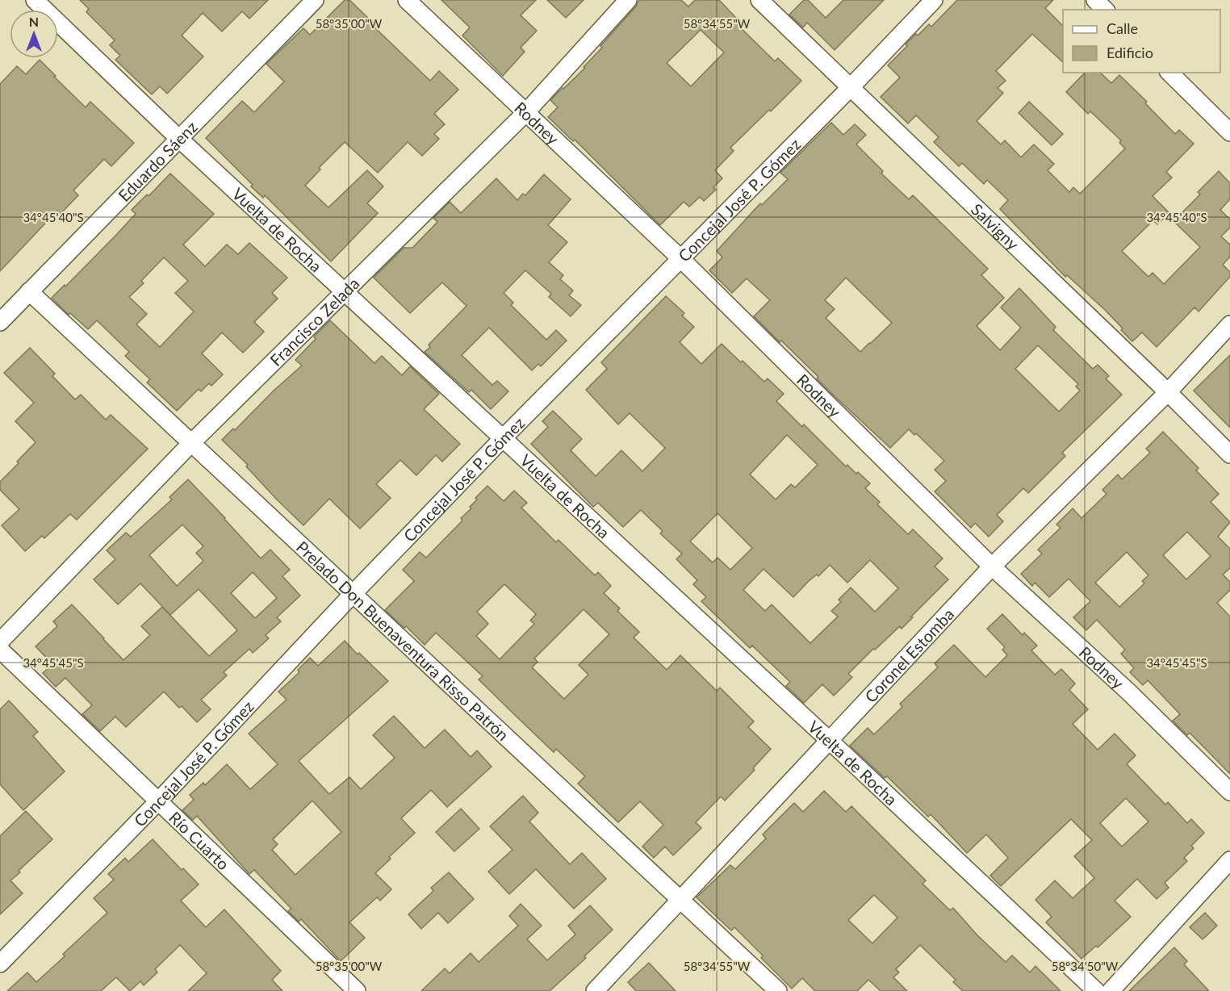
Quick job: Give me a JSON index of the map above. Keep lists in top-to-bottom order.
{
  "streets": {
    "street": [
      "Rodney",
      "Eduardo Sáenz",
      "Concejal José P. Gómez",
      "Salvigny",
      "Vuelta de Rocha",
      "Francisco Zelada",
      "Prelado Don Buenaventura Risso Patrón",
      "Coronel Estomba",
      "Río Cuarto"
    ]
  },
  "crossings": [
    ["Rodney", "Concejal José P. Gómez"],
    ["Rodney", "Francisco Zelada"],
    ["Rodney", "Coronel Estomba"],
    ["Eduardo Sáenz", "Vuelta de Rocha"],
    ["Eduardo Sáenz", "Prelado Don Buenaventura Risso Patrón"],
    ["Concejal José P. Gómez", "Salvigny"],
    ["Concejal José P. Gómez", "Vuelta de Rocha"],
    ["Concejal José P. Gómez", "Prelado Don Buenaventura Risso Patrón"],
    ["Concejal José P. Gómez", "Río Cuarto"],
    ["Salvigny", "Coronel Estomba"],
    ["Vuelta de Rocha", "Francisco Zelada"],
    ["Vuelta de Rocha", "Coronel Estomba"],
    ["Francisco Zelada", "Prelado Don Buenaventura Risso Patrón"],
    ["Prelado Don Buenaventura Risso Patrón", "Coronel Estomba"]
  ],
  "legend": ["Calle", "Edificio"],
  "north": "top",
  "coordinates": [
    "58°35'00\"W",
    "58°34'55\"W",
    "34°45'40\"S",
    "34°45'45\"S",
    "58°34'50\"W"
  ]
}
